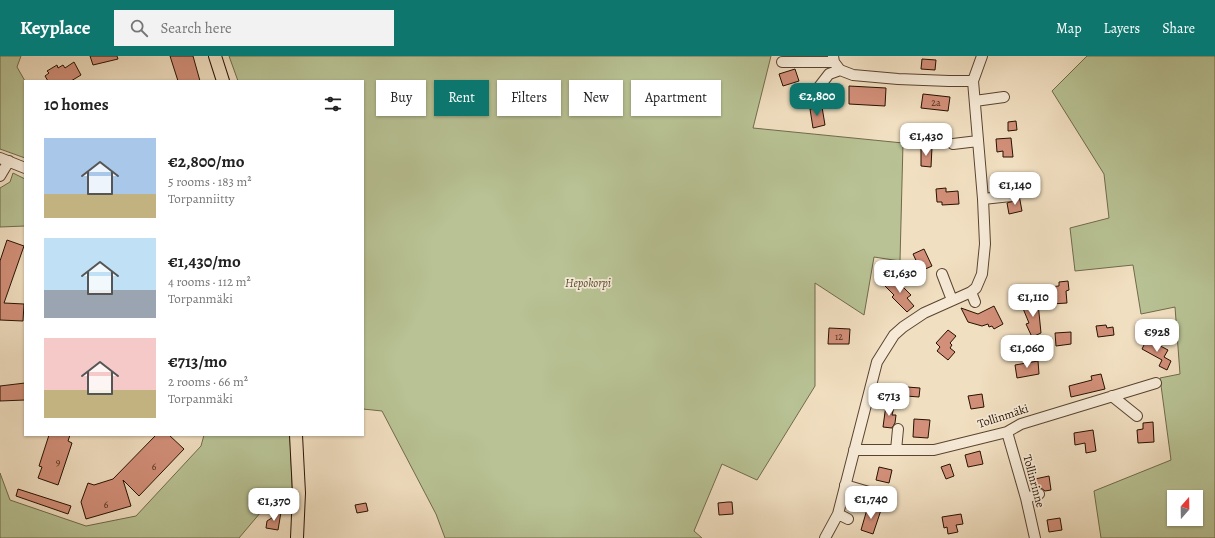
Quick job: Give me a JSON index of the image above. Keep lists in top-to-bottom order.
{
  "streets": {
    "street": ["Tollinmäki", "Tollinrinne"]
  },
  "crossings": [
    ["Tollinmäki", "Tollinrinne"]
  ],
  "parks": ["Hepokorpi"],
  "house_numbers": [
    "2a",
    "12",
    "9",
    "6",
    "6"
  ],
  "north": "top",
  "page": {
    "header": "Keyplace",
    "search": "Search here",
    "nav": ["Map", "Layers", "Share"],
    "chip": [
      "Buy",
      "Rent",
      "Filters",
      "New",
      "Apartment"
    ],
    "heading": "10 homes",
    "price": [
      "€2,800",
      "€1,430",
      "€1,140",
      "€1,630",
      "€1,110",
      "€928",
      "€1,060",
      "€713",
      "€1,740",
      "€1,370"
    ],
    "list": [
      {
        "name": "€2,800/mo",
        "note": "5 rooms · 183 m² · Torpanniitty"
      },
      {
        "name": "€1,430/mo",
        "note": "4 rooms · 112 m² · Torpanmäki"
      },
      {
        "name": "€713/mo",
        "note": "2 rooms · 66 m² · Torpanmäki"
      }
    ]
  }
}
